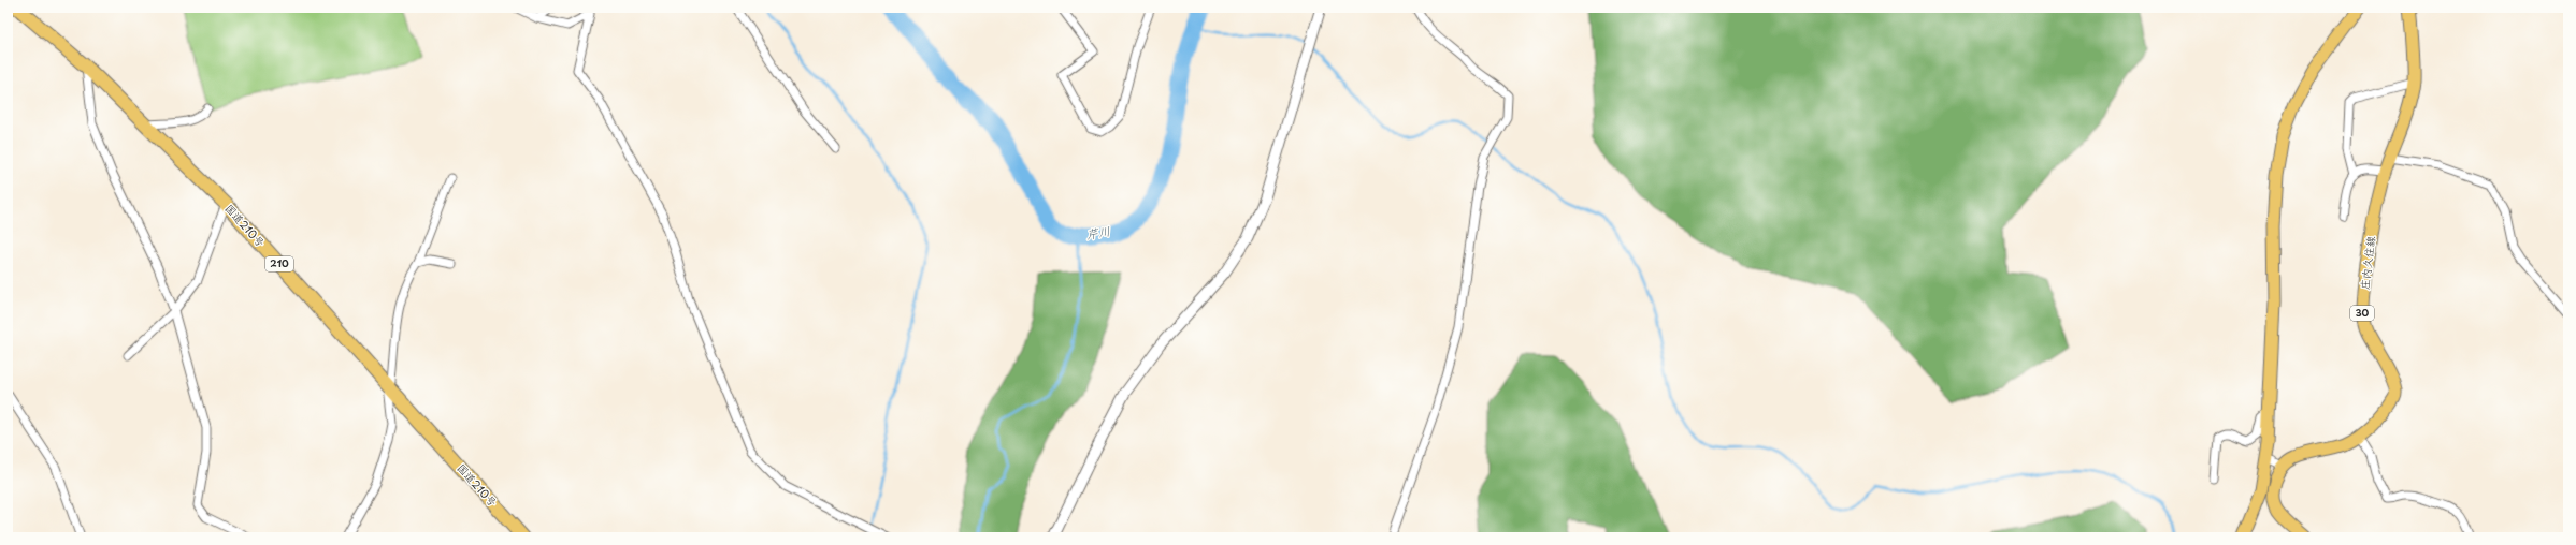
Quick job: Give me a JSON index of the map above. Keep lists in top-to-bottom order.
{
  "streets": {
    "highway": ["国道210号", "210"],
    "main road": ["庄内久住線", "30"]
  },
  "water": ["芹川"]
}
